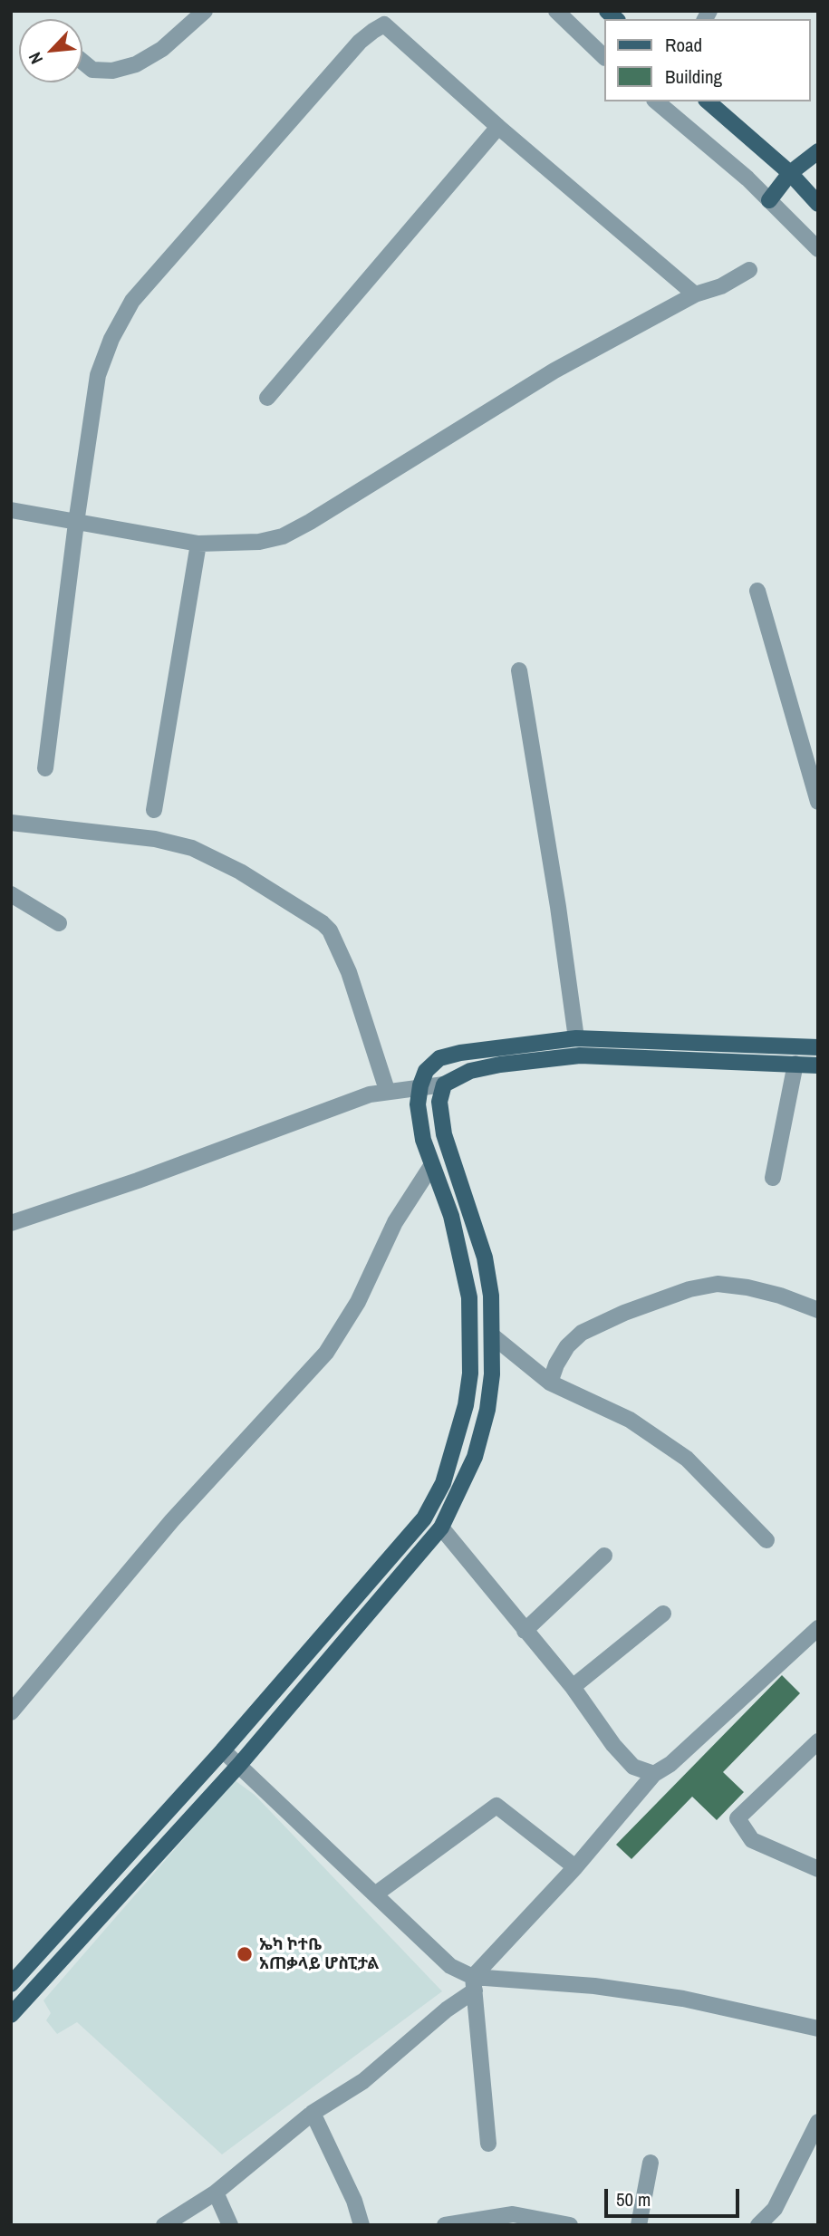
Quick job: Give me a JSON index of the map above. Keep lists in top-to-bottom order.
{
  "places": ["ኤካ ኮተቤ አጠቃላይ ሆስፒታል"],
  "legend": ["Road", "Building"],
  "scale_bar": "50 m",
  "north": "bottom left"
}
